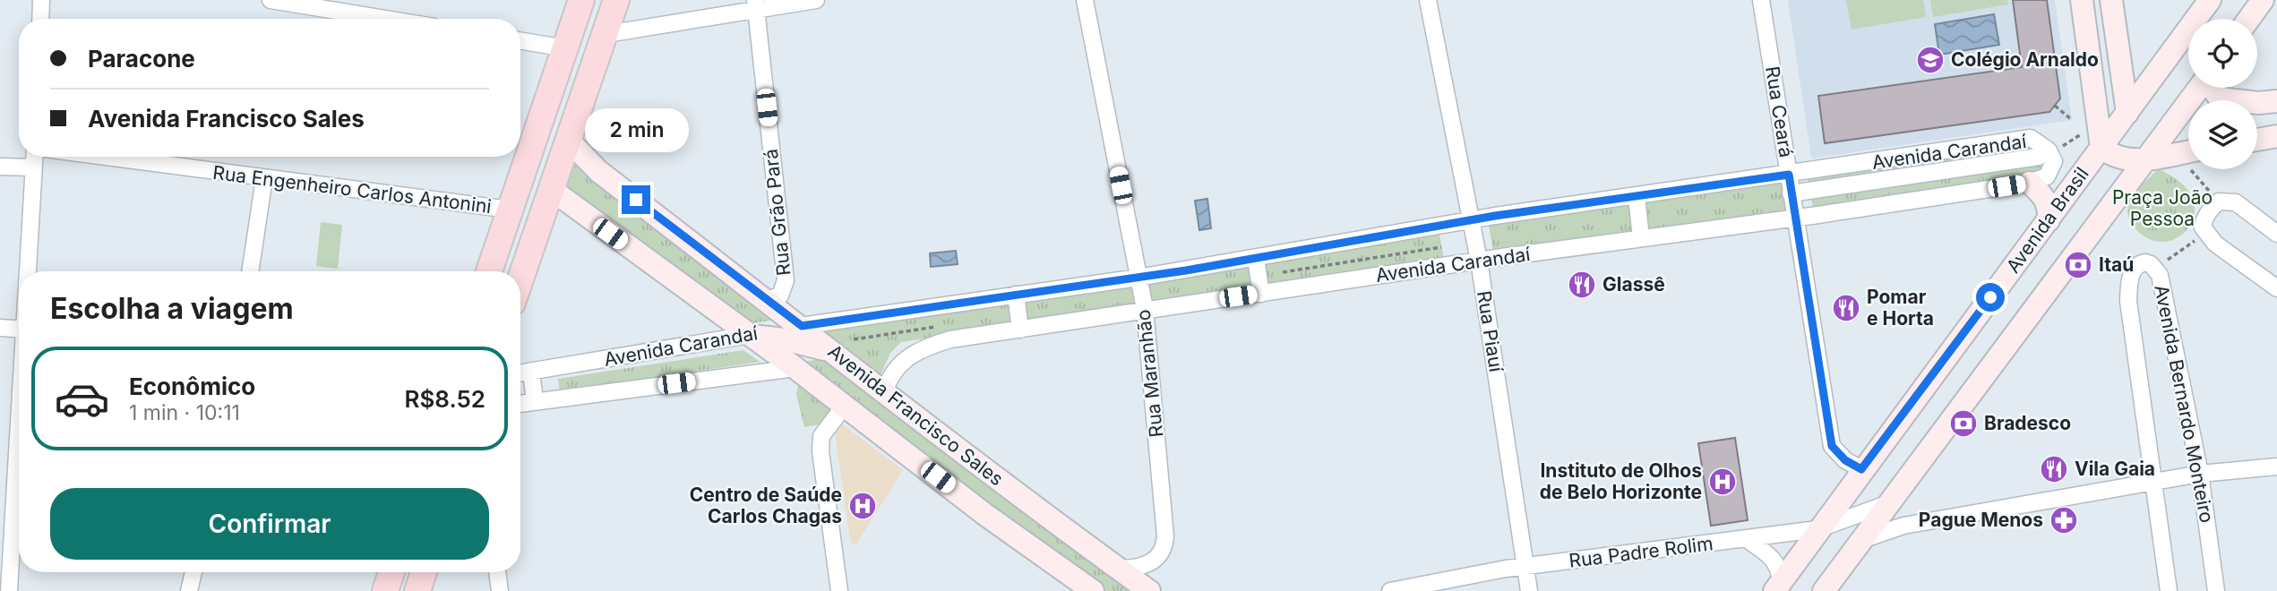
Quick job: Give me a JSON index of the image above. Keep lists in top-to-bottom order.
{
  "streets": {
    "street": [
      "Rua Ceará",
      "Avenida Carandaí",
      "Rua Engenheiro Carlos Antonini",
      "Rua Grão Pará",
      "Avenida Brasil",
      "Rua Piauí",
      "Rua Maranhão",
      "Avenida Bernardo Monteiro",
      "Avenida Francisco Sales",
      "Rua Padre Rolim"
    ]
  },
  "crossings": [
    ["Rua Ceará", "Avenida Carandaí"],
    ["Rua Ceará", "Avenida Brasil"],
    ["Avenida Carandaí", "Rua Piauí"],
    ["Avenida Carandaí", "Rua Maranhão"],
    ["Avenida Carandaí", "Avenida Francisco Sales"],
    ["Rua Grão Pará", "Avenida Francisco Sales"],
    ["Avenida Brasil", "Rua Padre Rolim"],
    ["Rua Piauí", "Rua Padre Rolim"],
    ["Rua Maranhão", "Avenida Francisco Sales"]
  ],
  "parks": ["Praça João Pessoa"],
  "places": {
    "school or university": ["Colégio Arnaldo"],
    "bank": ["Itaú", "Bradesco"],
    "restaurant": ["Glassê", "Pomar e Horta", "Vila Gaia"],
    "hospital": ["Instituto de Olhos de Belo Horizonte", "Centro de Saúde Carlos Chagas"],
    "pharmacy": ["Pague Menos"]
  },
  "page": {
    "banner": ["Paracone", "Avenida Francisco Sales"],
    "bubble": "2 min",
    "heading": "Escolha a viagem",
    "list": [
      {
        "name": "Econômico",
        "note": "1 min · 10:11",
        "value": "R$8.52"
      }
    ],
    "buttons": "Confirmar"
  }
}
